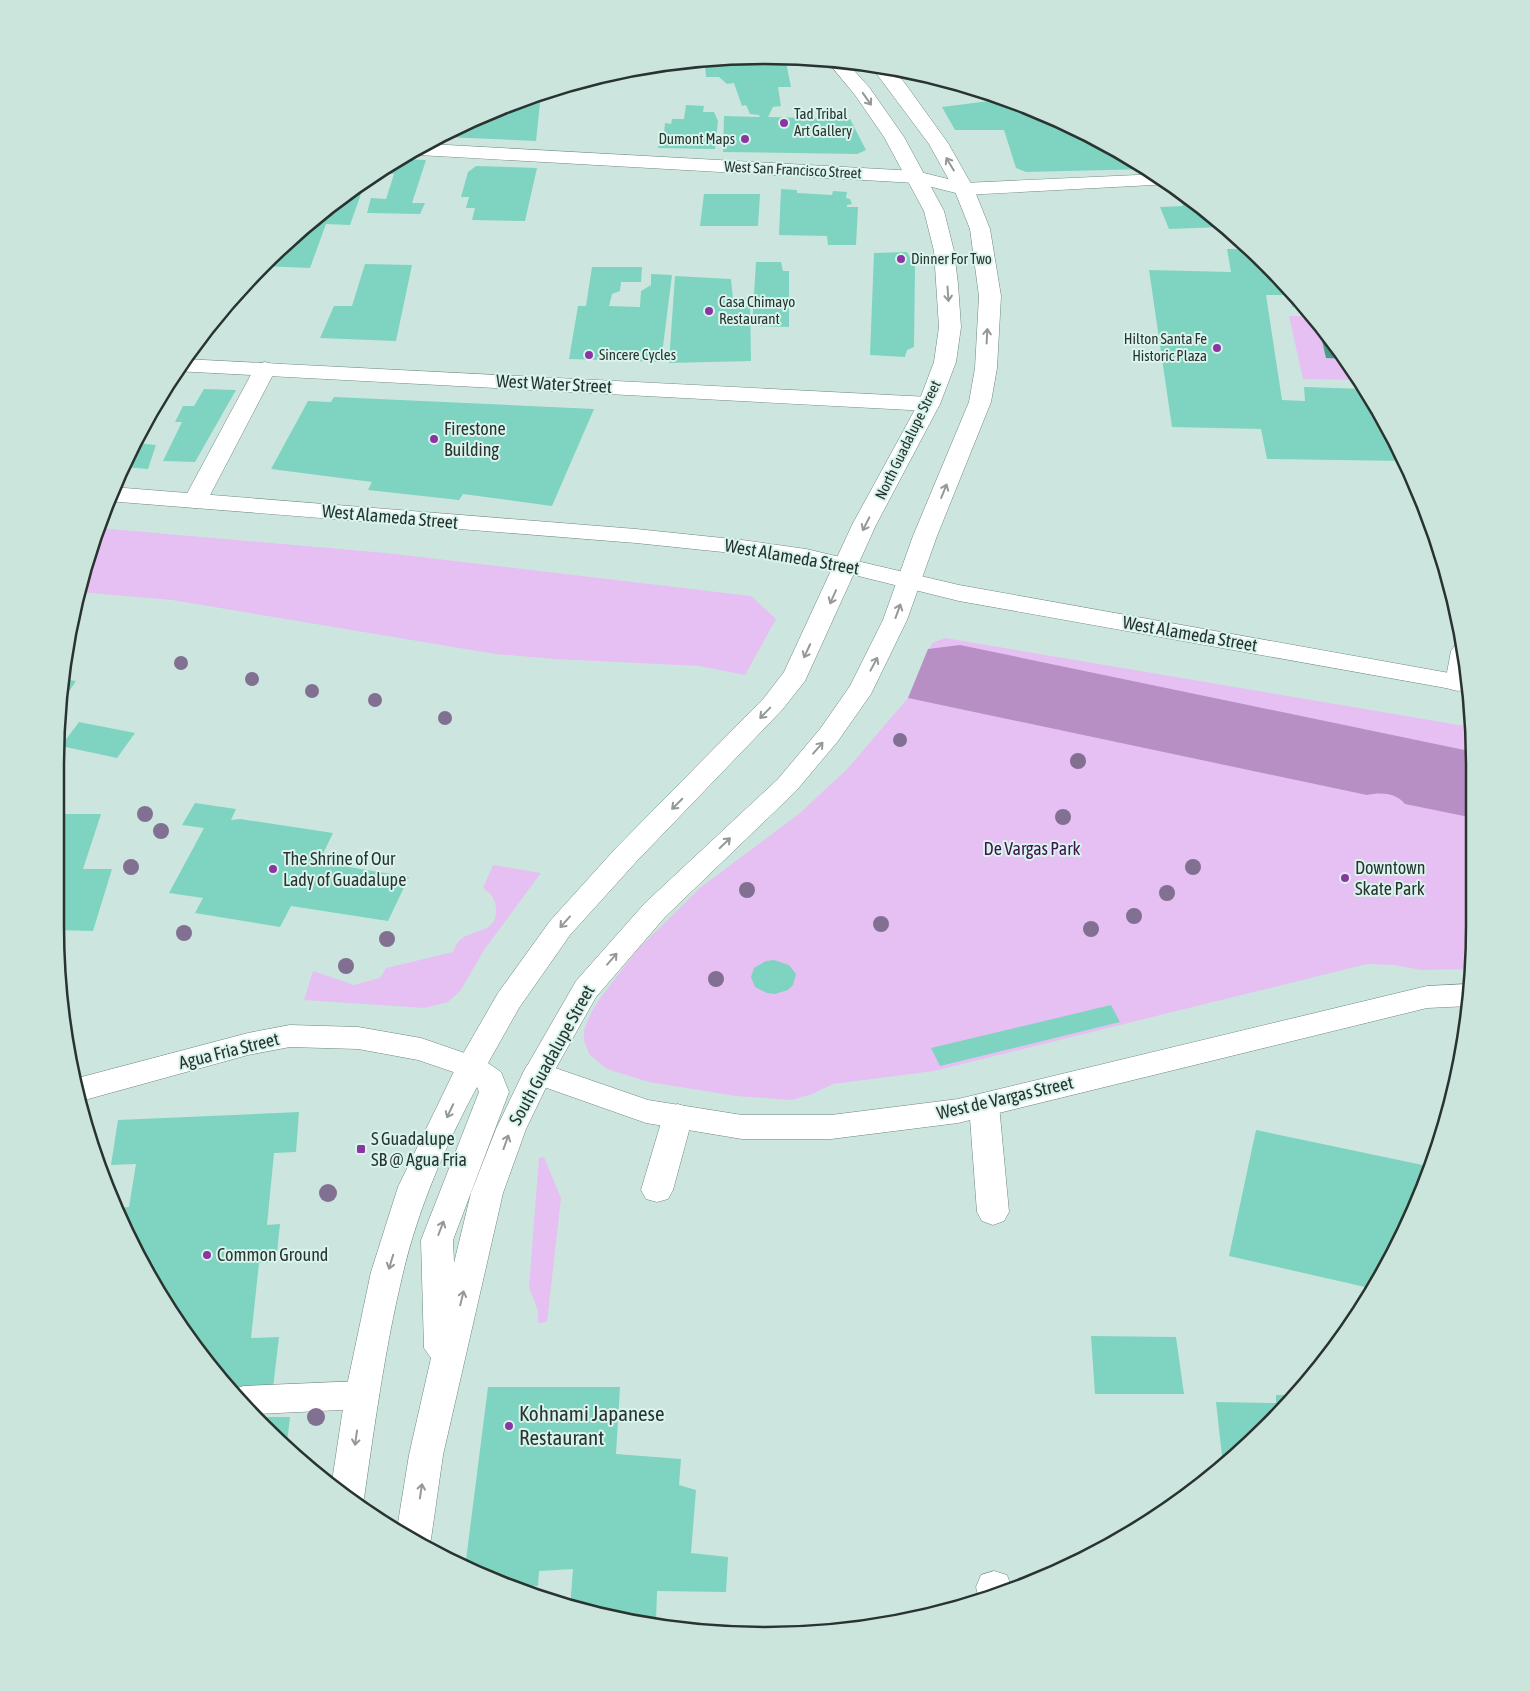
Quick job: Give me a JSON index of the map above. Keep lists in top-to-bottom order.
{
  "streets": {
    "main road": [
      "West San Francisco Street",
      "West Water Street",
      "North Guadalupe Street",
      "West Alameda Street",
      "Agua Fria Street",
      "South Guadalupe Street",
      "West de Vargas Street"
    ]
  },
  "crossings": [
    ["West San Francisco Street", "North Guadalupe Street"],
    ["West Water Street", "North Guadalupe Street"],
    ["North Guadalupe Street", "West Alameda Street"],
    ["North Guadalupe Street", "Agua Fria Street"],
    ["West Alameda Street", "South Guadalupe Street"],
    ["Agua Fria Street", "South Guadalupe Street"],
    ["South Guadalupe Street", "West de Vargas Street"]
  ],
  "parks": ["De Vargas Park"],
  "places": {
    "other": [
      "Tad Tribal Art Gallery",
      "Dumont Maps",
      "Dinner For Two",
      "Casa Chimayo Restaurant",
      "Hilton Santa Fe Historic Plaza",
      "Sincere Cycles",
      "Firestone Building",
      "The Shrine of Our Lady of Guadalupe",
      "Downtown Skate Park",
      "Common Ground",
      "Kohnami Japanese Restaurant"
    ],
    "transit": ["S Guadalupe SB @ Agua Fria"]
  }
}
